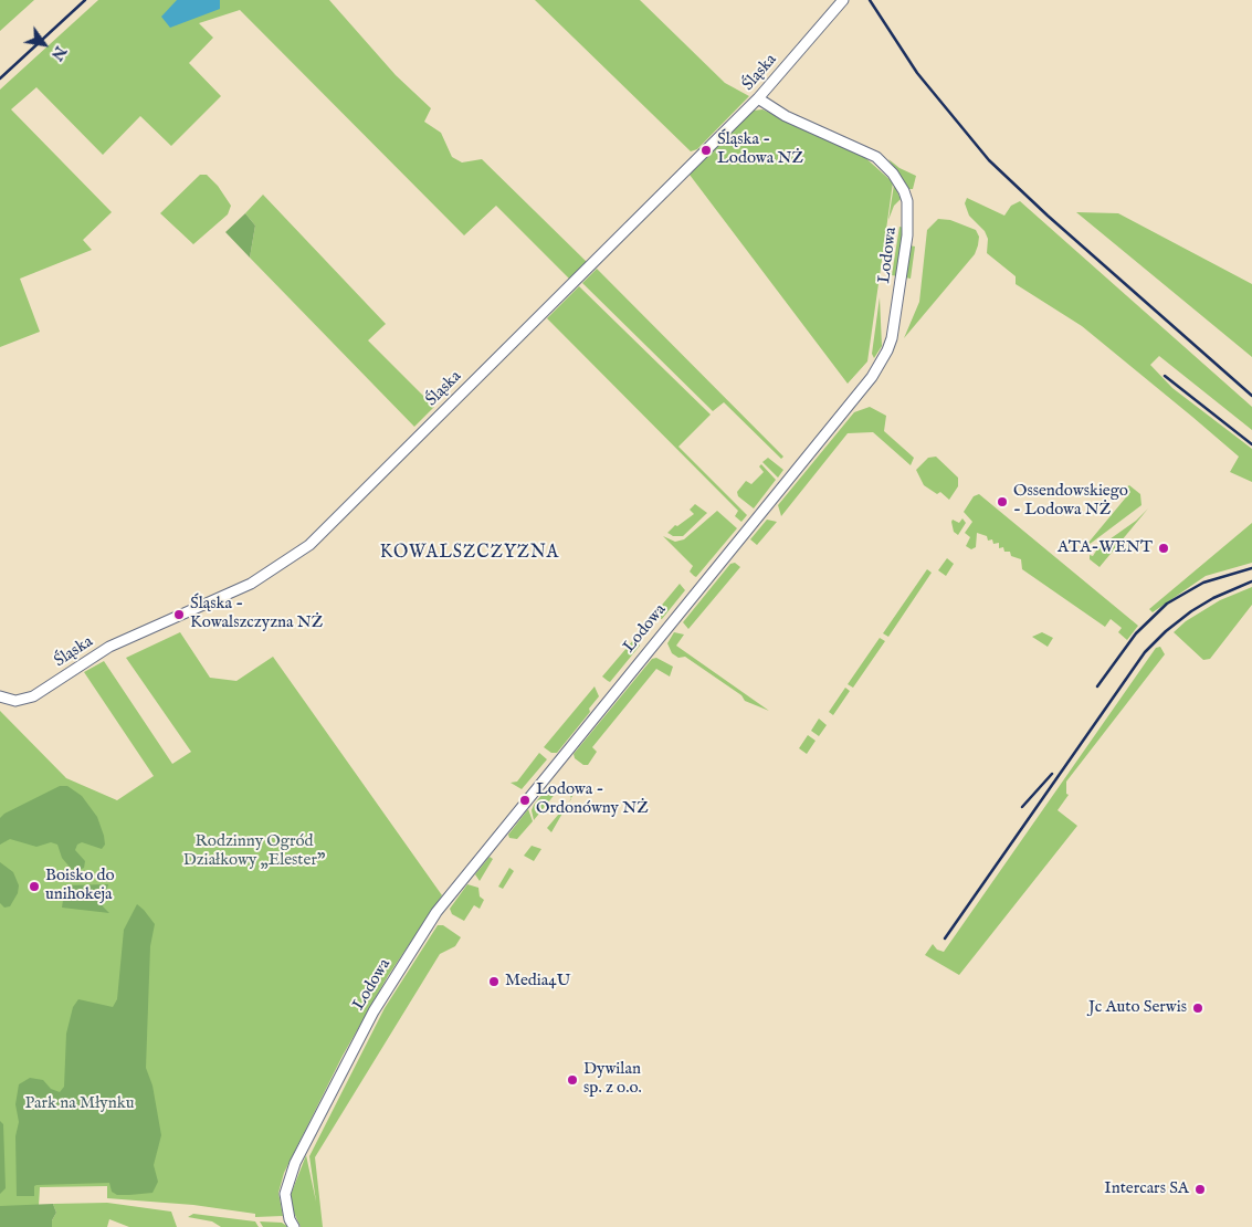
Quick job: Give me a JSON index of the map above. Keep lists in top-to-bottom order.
{
  "streets": {
    "street": ["Śląska", "Lodowa"]
  },
  "crossings": [
    ["Śląska", "Lodowa"]
  ],
  "districts": ["KOWALSZCZYZNA"],
  "parks": ["Rodzinny Ogród Działkowy „Elester”", "Park na Młynku"],
  "places": [
    "Śląska - Lodowa NŻ",
    "Ossendowskiego - Lodowa NŻ",
    "ATA-WENT",
    "Śląska - Kowalszczyzna NŻ",
    "Lodowa - Ordonówny NŻ",
    "Boisko do unihokeja",
    "Media4U",
    "Jc Auto Serwis",
    "Dywilan sp. z o.o.",
    "Intercars SA"
  ],
  "north": "bottom right"
}
